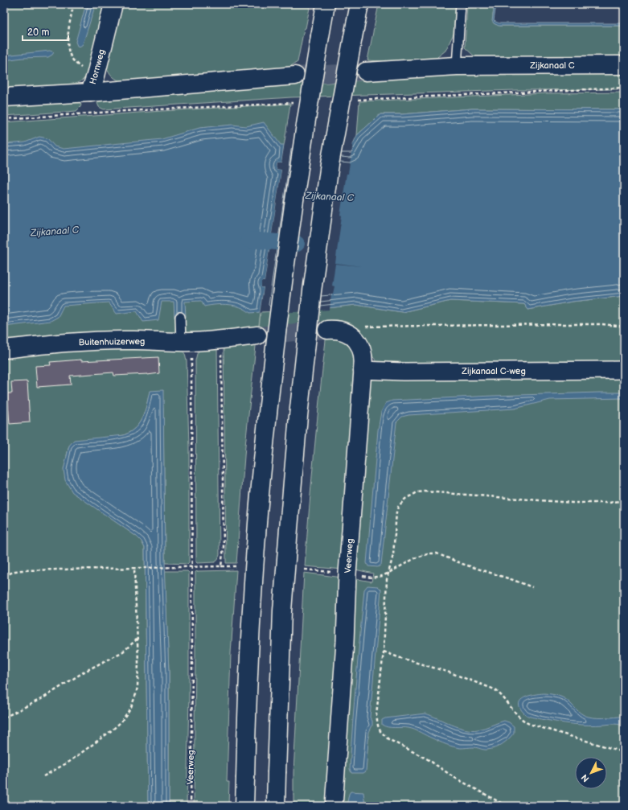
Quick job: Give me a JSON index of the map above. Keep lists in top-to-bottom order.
{
  "streets": {
    "main road": [
      "Zijkanaal C",
      "Hornweg",
      "Buitenhuizerweg",
      "Veerweg"
    ],
    "street": ["Zijkanaal C-weg"]
  },
  "crossings": [
    ["Buitenhuizerweg", "Veerweg"],
    ["Zijkanaal C-weg", "Veerweg"]
  ],
  "water": ["Zijkanaal C"],
  "scale_bar": "20 m",
  "north": "bottom left"
}
